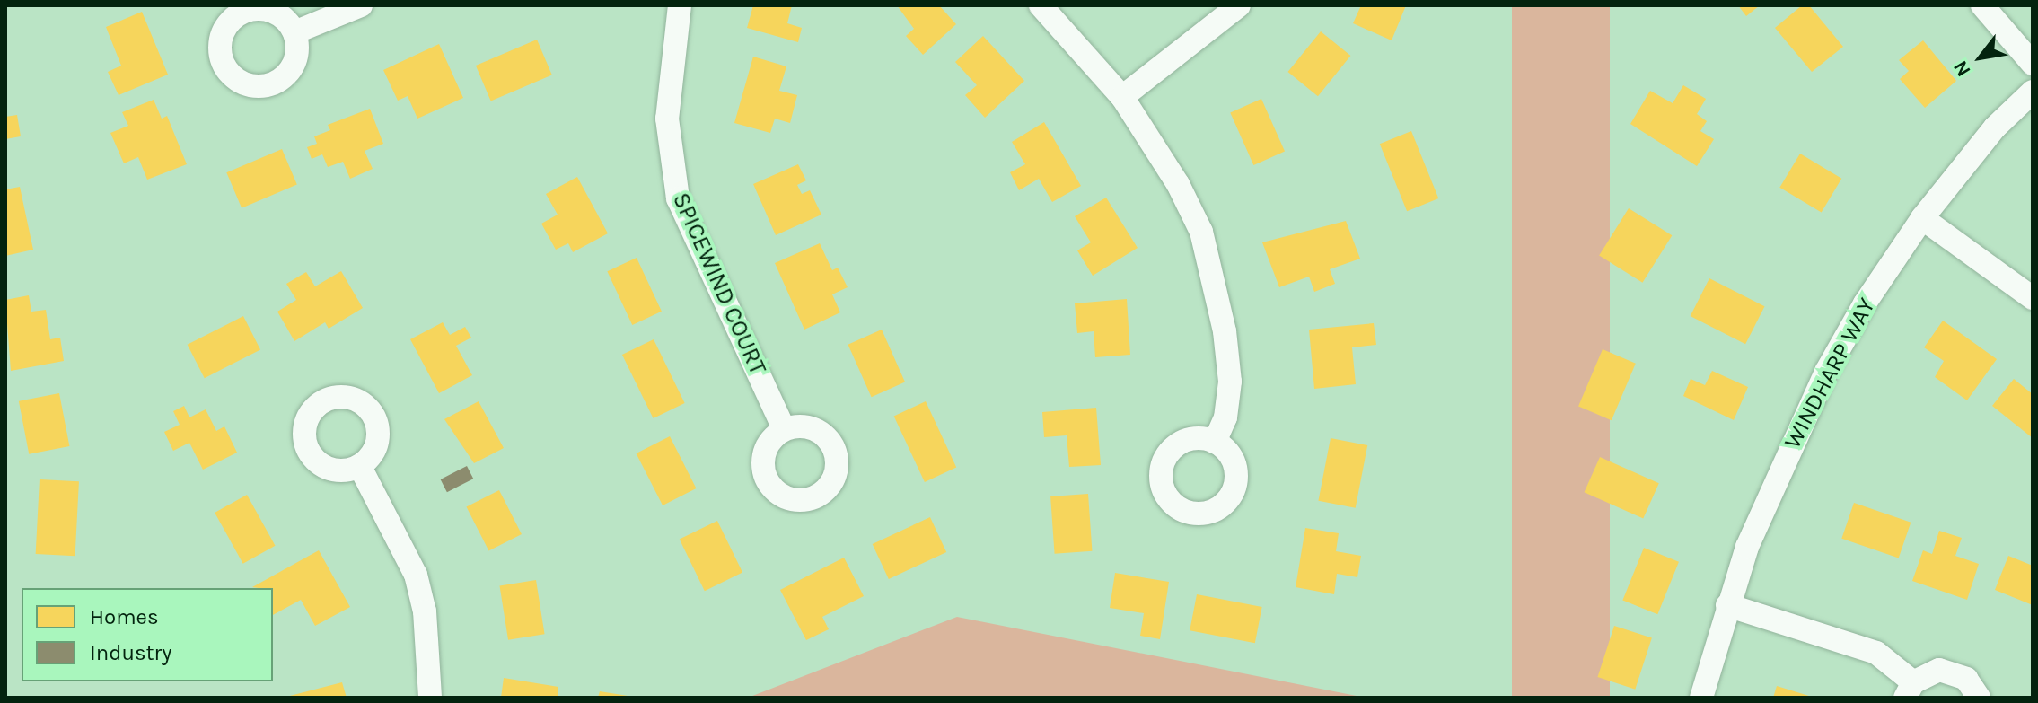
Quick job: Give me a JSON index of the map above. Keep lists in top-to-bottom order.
{
  "streets": {
    "street": ["SPICEWIND COURT", "WINDHARP WAY"]
  },
  "legend": ["Homes", "Industry"],
  "north": "bottom left"
}
